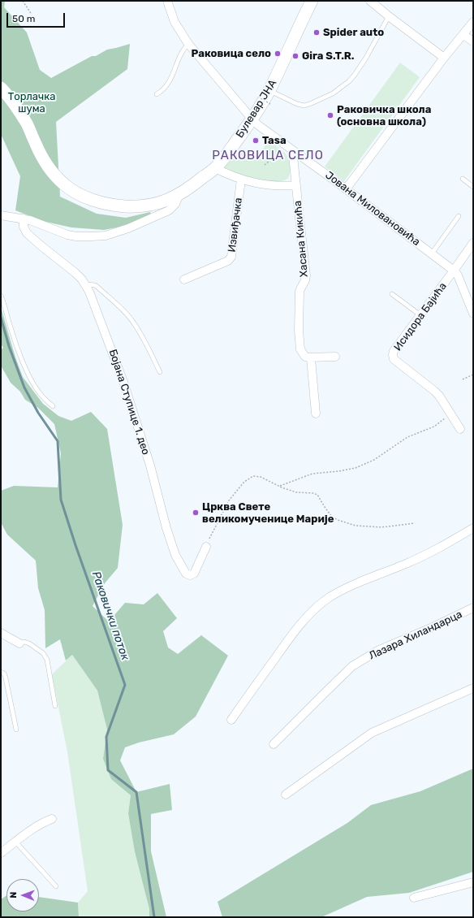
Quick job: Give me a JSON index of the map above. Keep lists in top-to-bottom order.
{
  "streets": {
    "main road": ["Булевар ЈНА"],
    "street": [
      "Јована Миловановића",
      "Извиђачка",
      "Хасана Кикића",
      "Исидора Бајића",
      "Бојана Ступице 1. део",
      "Лазара Хиландарца"
    ]
  },
  "crossings": [
    ["Булевар ЈНА", "Јована Миловановића"],
    ["Јована Миловановића", "Хасана Кикића"],
    ["Јована Миловановића", "Исидора Бајића"]
  ],
  "districts": ["РАКОВИЦА СЕЛО"],
  "water": ["Раковички поток"],
  "parks": ["Торлачка шума"],
  "places": [
    "Spider auto",
    "Раковица село",
    "Gira S.T.R.",
    "Раковичка школа (основна школа)",
    "Tasa",
    "Црква Свете великомученице Марије"
  ],
  "scale_bar": "50 m",
  "north": "left"
}
